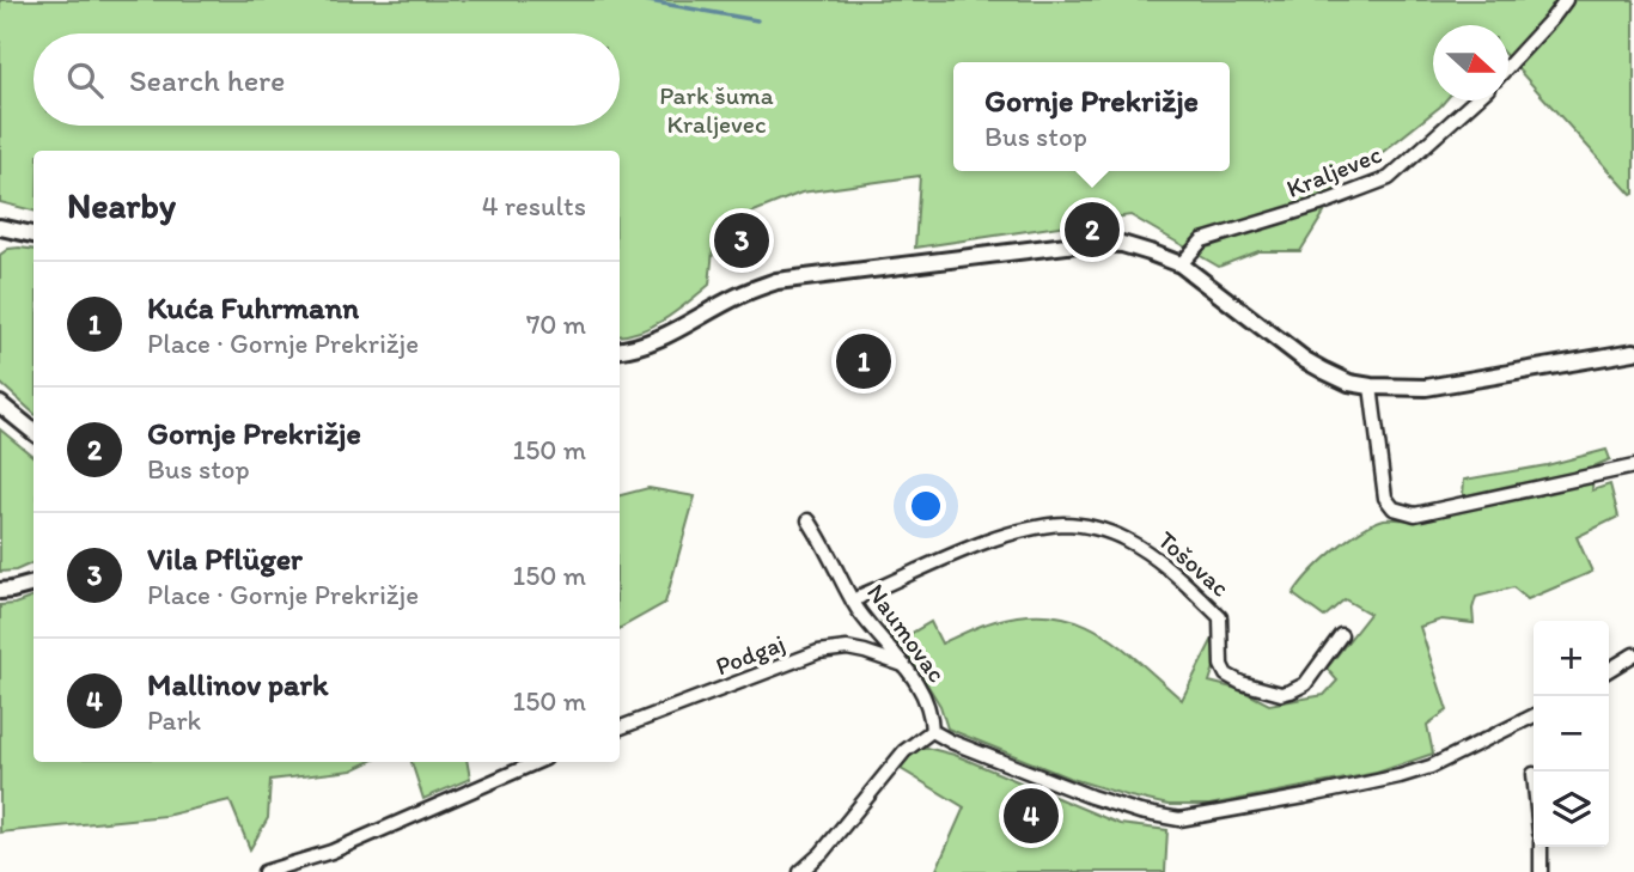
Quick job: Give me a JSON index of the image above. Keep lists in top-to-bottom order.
{
  "streets": {
    "street": [
      "Kraljevec",
      "Tošovac",
      "Naumovac",
      "Podgaj"
    ]
  },
  "crossings": [
    ["Tošovac", "Naumovac"],
    ["Naumovac", "Podgaj"]
  ],
  "parks": ["Park šuma Kraljevec"],
  "north": "right",
  "page": {
    "search": "Search here",
    "popup": ["Gornje Prekrižje", "Bus stop"],
    "heading": ["Nearby", "4 results"],
    "pins": [
      "2",
      "3",
      "1",
      "4"
    ],
    "list": [
      {
        "mark": "1",
        "name": "Kuća Fuhrmann",
        "note": "Place · Gornje Prekrižje",
        "value": "70 m"
      },
      {
        "mark": "2",
        "name": "Gornje Prekrižje",
        "note": "Bus stop",
        "value": "150 m"
      },
      {
        "mark": "3",
        "name": "Vila Pflüger",
        "note": "Place · Gornje Prekrižje",
        "value": "150 m"
      },
      {
        "mark": "4",
        "name": "Mallinov park",
        "note": "Park",
        "value": "150 m"
      }
    ],
    "map_buttons": ["+", "−"]
  }
}
